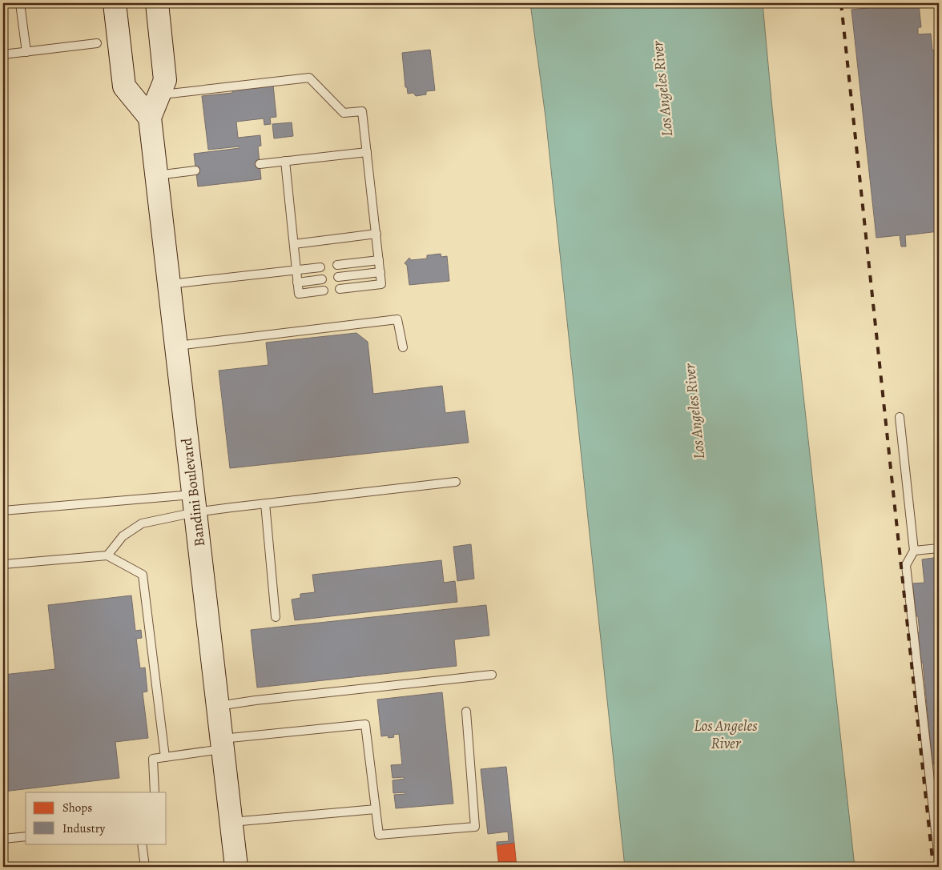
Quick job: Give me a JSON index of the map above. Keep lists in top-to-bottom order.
{
  "streets": {
    "main road": ["Bandini Boulevard"]
  },
  "water": ["Los Angeles River"],
  "legend": ["Shops", "Industry"]
}
